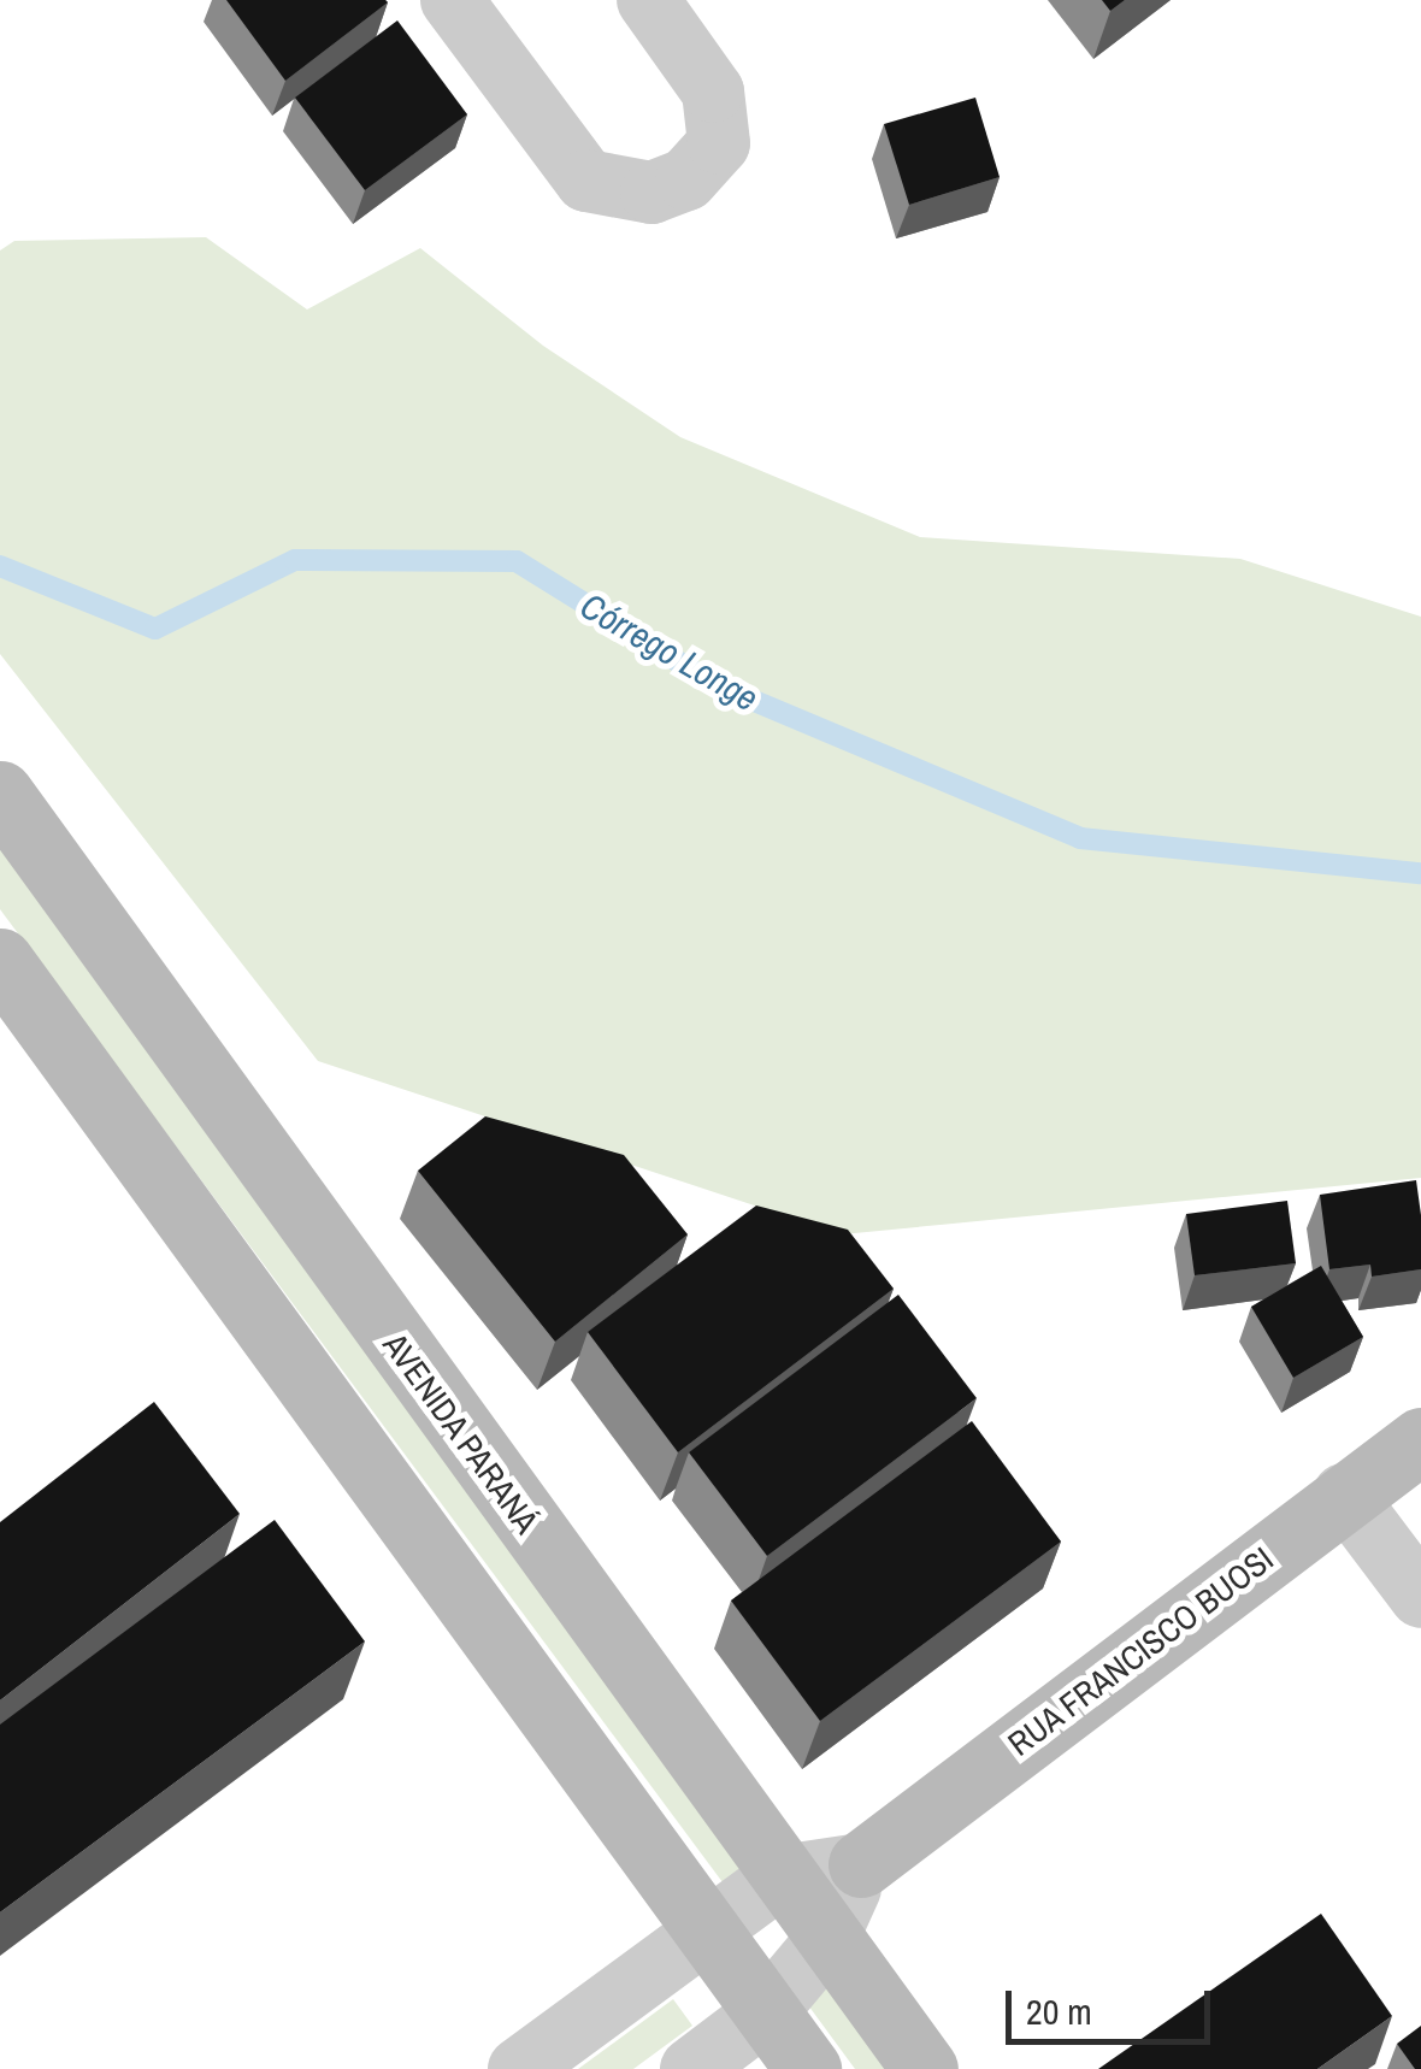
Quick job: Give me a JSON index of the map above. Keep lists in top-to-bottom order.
{
  "streets": {
    "main road": ["AVENIDA PARANÁ", "RUA FRANCISCO BUOSI"]
  },
  "crossings": [
    ["AVENIDA PARANÁ", "RUA FRANCISCO BUOSI"]
  ],
  "water": ["Córrego Longe"],
  "scale_bar": "20 m"
}
